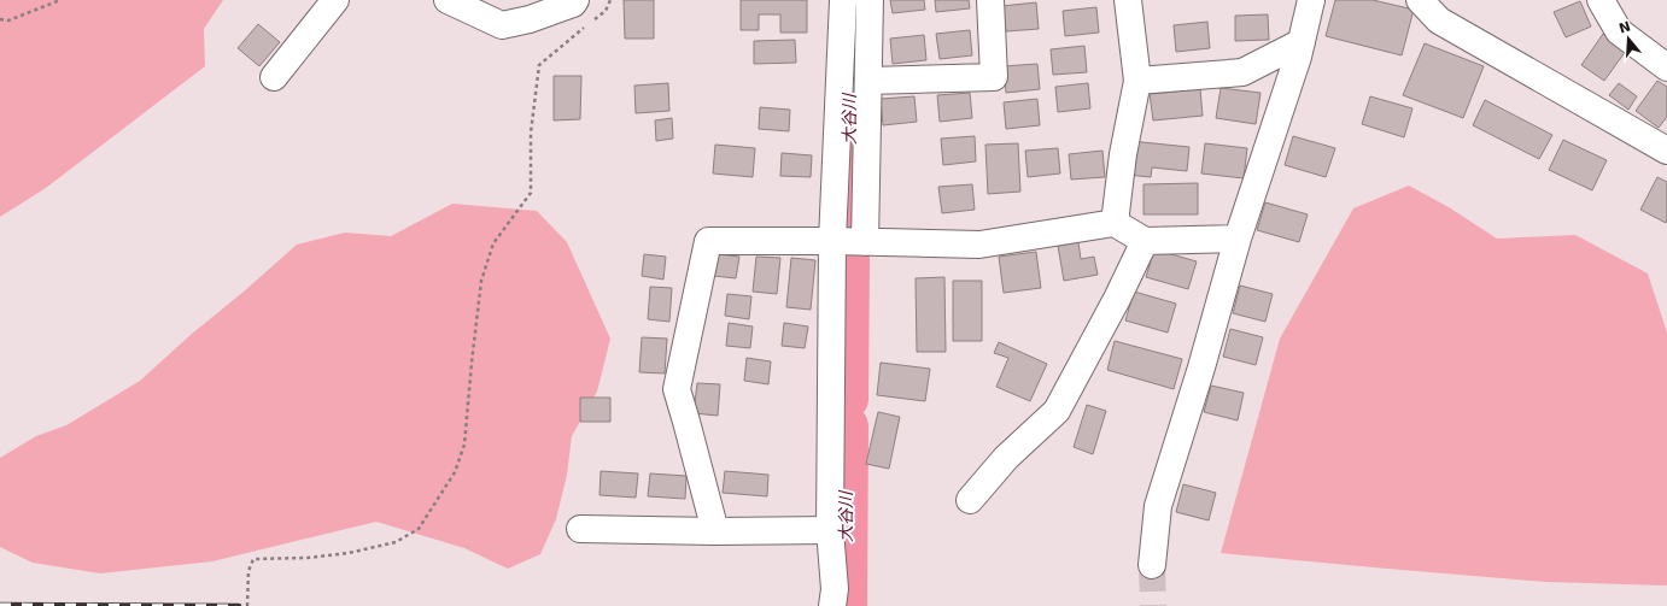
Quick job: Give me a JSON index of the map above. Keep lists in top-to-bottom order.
{
  "water": ["大谷川"],
  "north": "top"
}
